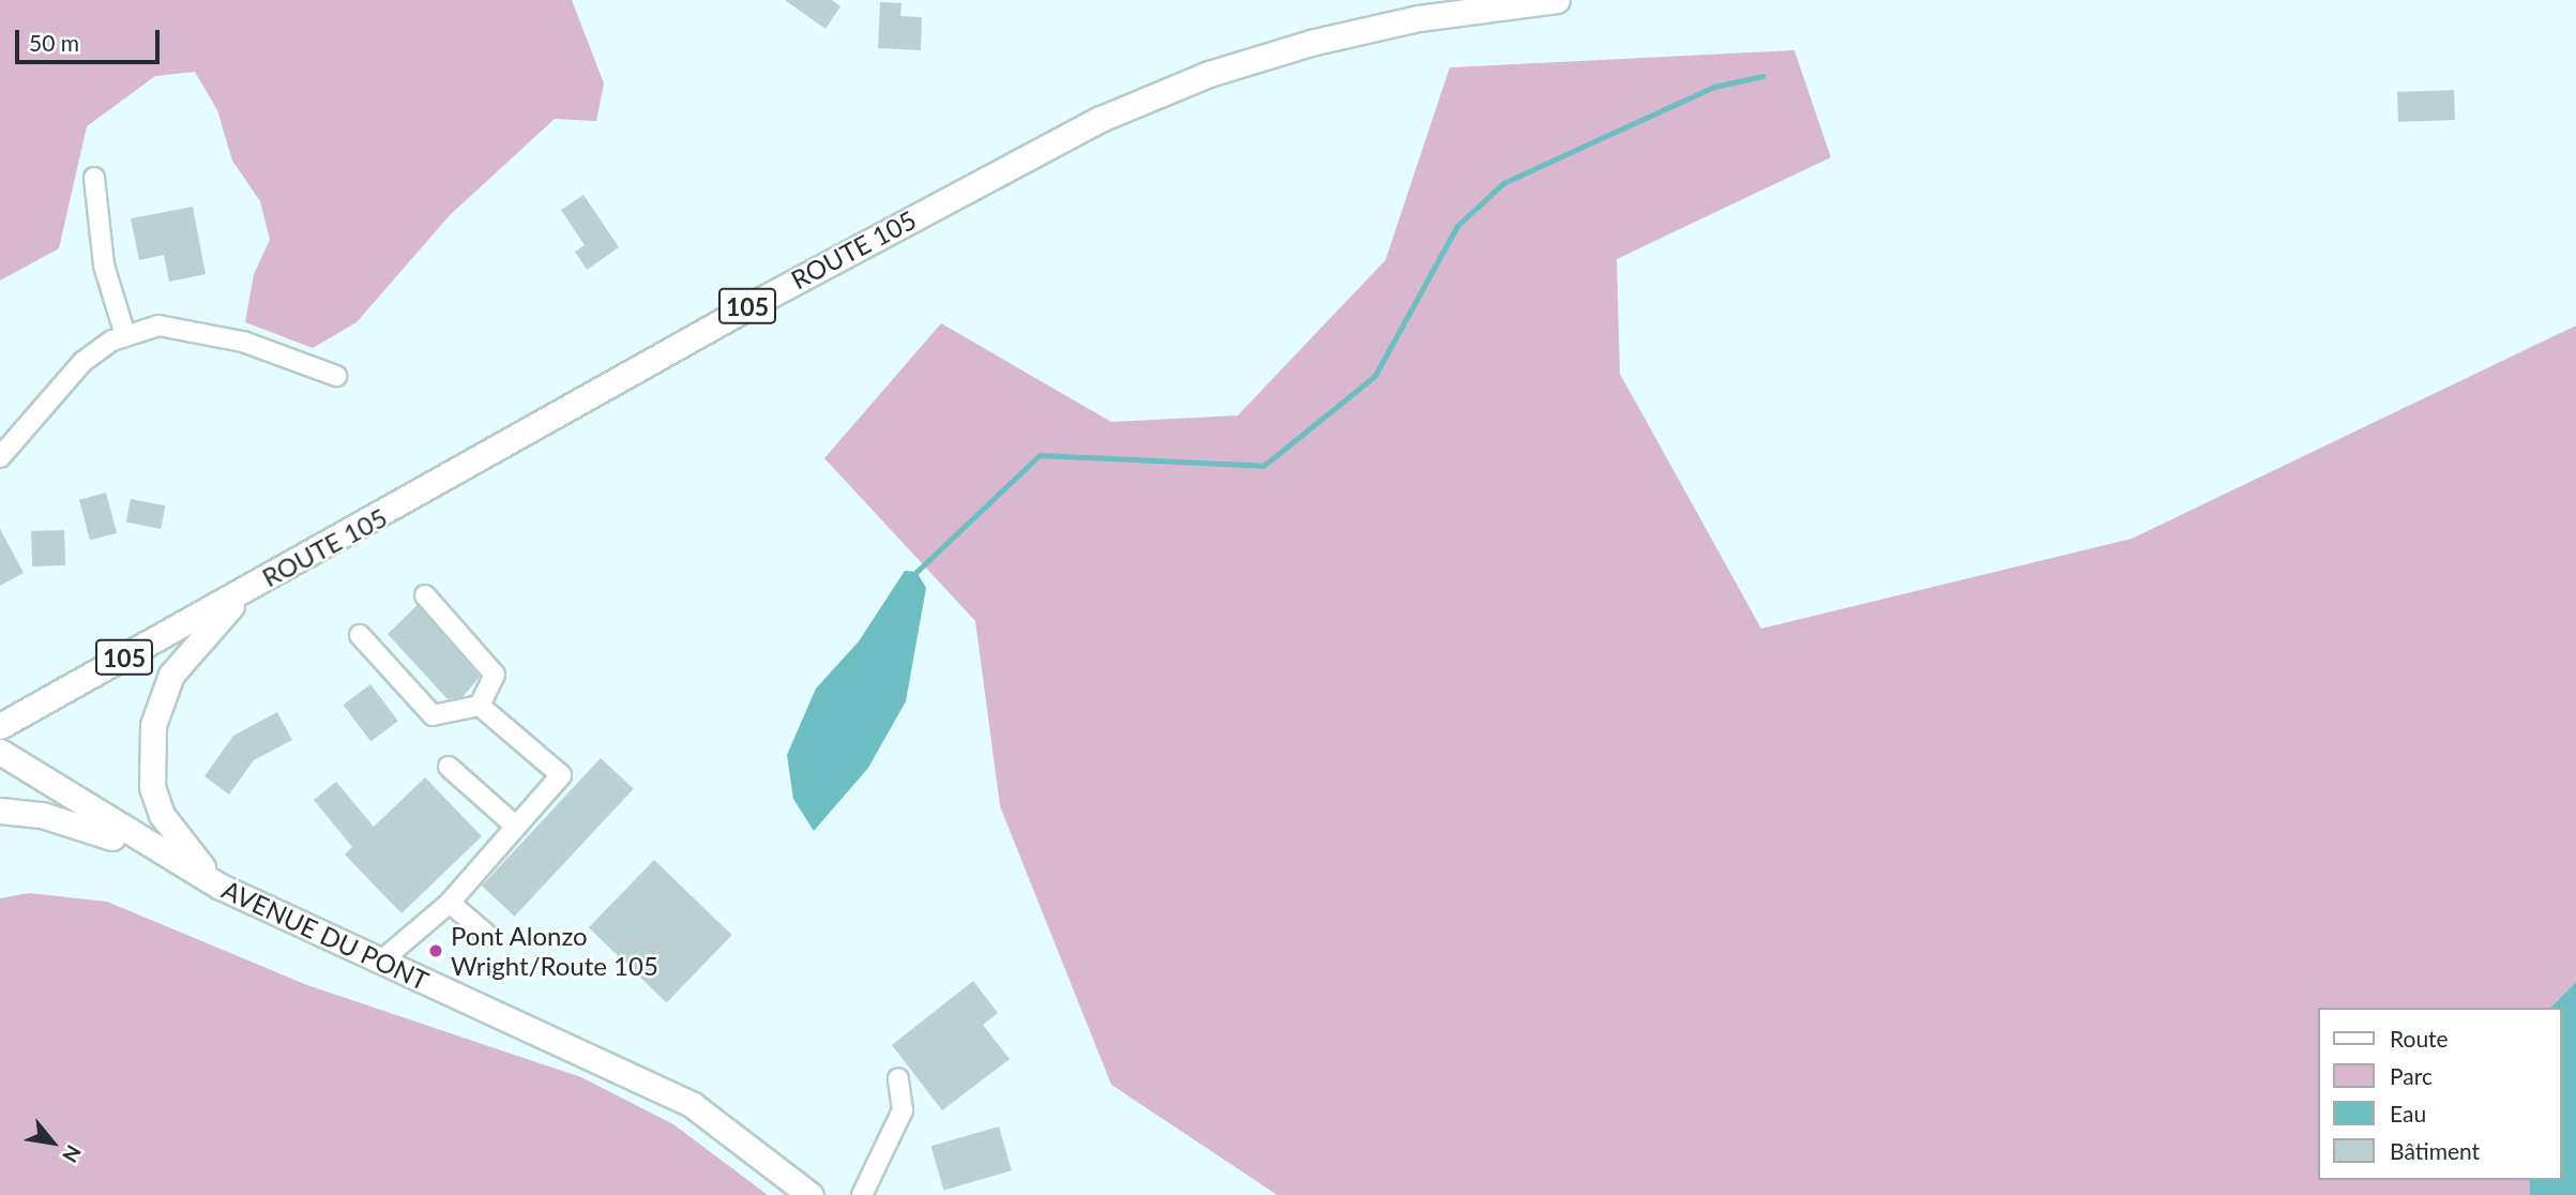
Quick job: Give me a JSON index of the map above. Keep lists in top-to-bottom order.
{
  "streets": {
    "main road": ["ROUTE 105", "105", "AVENUE DU PONT"]
  },
  "places": ["Pont Alonzo Wright/Route 105"],
  "legend": [
    "Route",
    "Parc",
    "Eau",
    "Bâtiment"
  ],
  "scale_bar": "50 m",
  "north": "bottom right"
}
